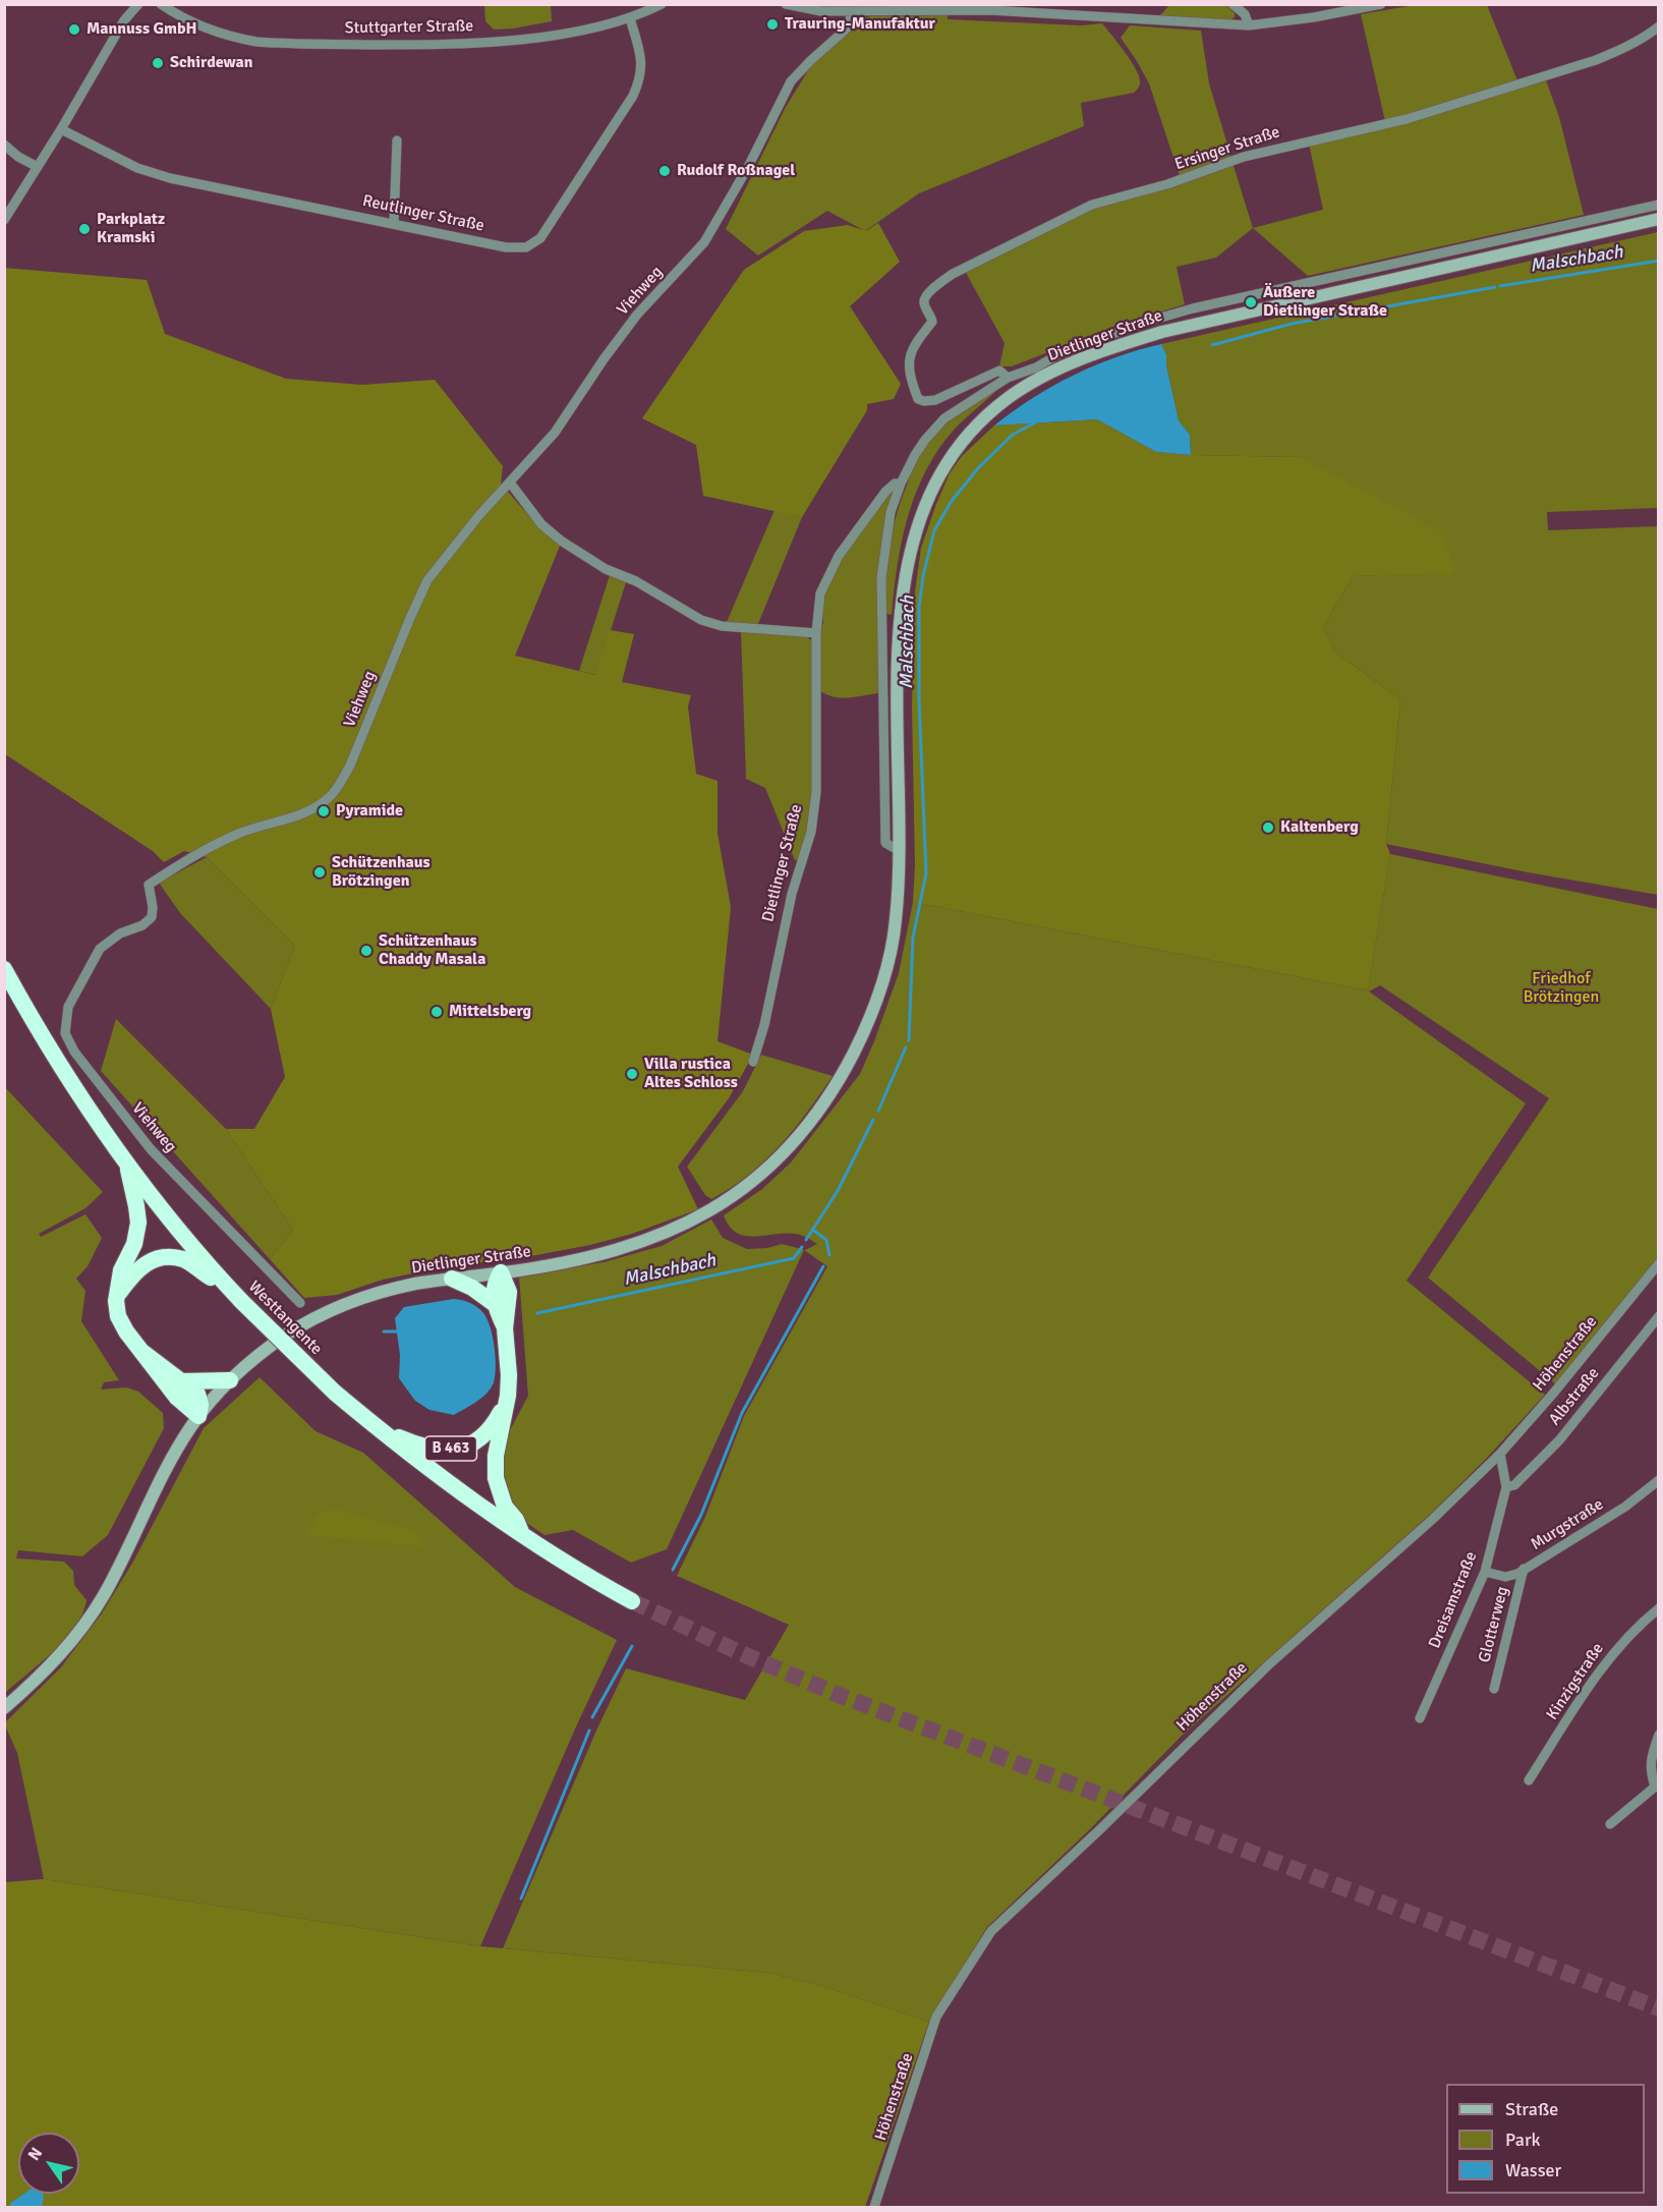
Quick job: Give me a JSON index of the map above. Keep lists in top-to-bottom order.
{
  "streets": {
    "highway": ["Westtangente", "B 463"],
    "main road": ["Dietlinger Straße"],
    "street": [
      "Stuttgarter Straße",
      "Ersinger Straße",
      "Reutlinger Straße",
      "Viehweg",
      "Höhenstraße",
      "Albstraße",
      "Murgstraße",
      "Dreisamstraße",
      "Glotterweg",
      "Kinzigstraße"
    ]
  },
  "crossings": [
    ["Stuttgarter Straße", "Reutlinger Straße"],
    ["Ersinger Straße", "Dietlinger Straße"],
    ["Dietlinger Straße", "B 463"],
    ["Westtangente", "B 463"],
    ["Höhenstraße", "Dreisamstraße"],
    ["Albstraße", "Dreisamstraße"],
    ["Murgstraße", "Dreisamstraße"],
    ["Murgstraße", "Glotterweg"]
  ],
  "water": ["Malschbach"],
  "parks": ["Friedhof Brötzingen"],
  "places": [
    "Trauring-Manufaktur",
    "Mannuss GmbH",
    "Schirdewan",
    "Rudolf Roßnagel",
    "Parkplatz Kramski",
    "Äußere Dietlinger Straße",
    "Pyramide",
    "Kaltenberg",
    "Schützenhaus Brötzingen",
    "Schützenhaus Chaddy Masala",
    "Mittelsberg",
    "Villa rustica Altes Schloss"
  ],
  "legend": ["Straße", "Park", "Wasser"],
  "north": "top left"
}
